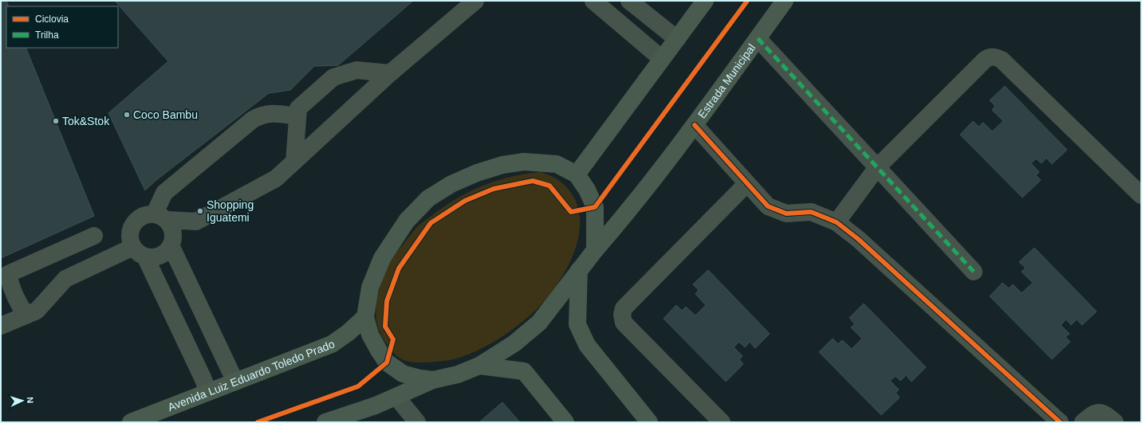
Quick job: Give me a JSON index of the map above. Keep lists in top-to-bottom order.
{
  "streets": {
    "main road": ["Estrada Municipal", "Avenida Luiz Eduardo Toledo Prado"]
  },
  "places": ["Coco Bambu", "Tok&Stok", "Shopping Iguatemi"],
  "legend": ["Ciclovia", "Trilha"],
  "north": "right"
}
